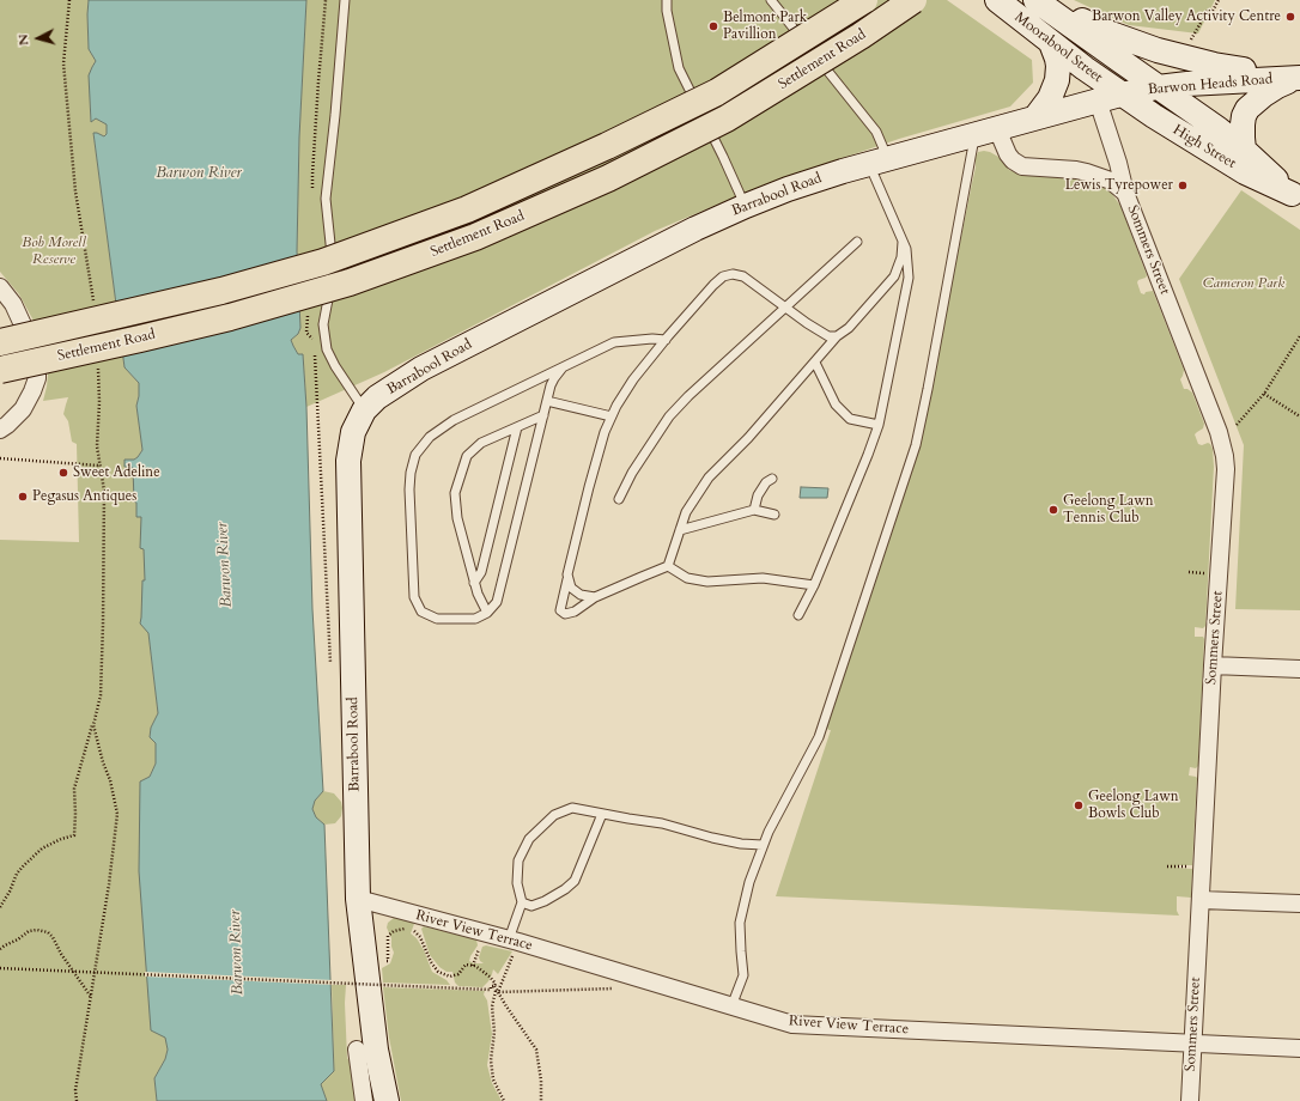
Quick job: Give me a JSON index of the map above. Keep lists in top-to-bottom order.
{
  "streets": {
    "highway": ["Settlement Road"],
    "street": [
      "Moorabool Street",
      "Barwon Heads Road",
      "High Street",
      "Barrabool Road",
      "Sommers Street",
      "River View Terrace"
    ]
  },
  "crossings": [
    ["Moorabool Street", "Barwon Heads Road"],
    ["Moorabool Street", "High Street"],
    ["Moorabool Street", "Barrabool Road"],
    ["Barwon Heads Road", "High Street"],
    ["Barwon Heads Road", "Barrabool Road"],
    ["High Street", "Barrabool Road"],
    ["Barrabool Road", "Sommers Street"],
    ["Barrabool Road", "River View Terrace"],
    ["Sommers Street", "River View Terrace"]
  ],
  "water": ["Barwon River"],
  "parks": ["Bob Morell Reserve", "Cameron Park"],
  "places": [
    "Barwon Valley Activity Centre",
    "Belmont Park Pavillion",
    "Lewis Tyrepower",
    "Sweet Adeline",
    "Pegasus Antiques",
    "Geelong Lawn Tennis Club",
    "Geelong Lawn Bowls Club"
  ],
  "north": "left"
}
